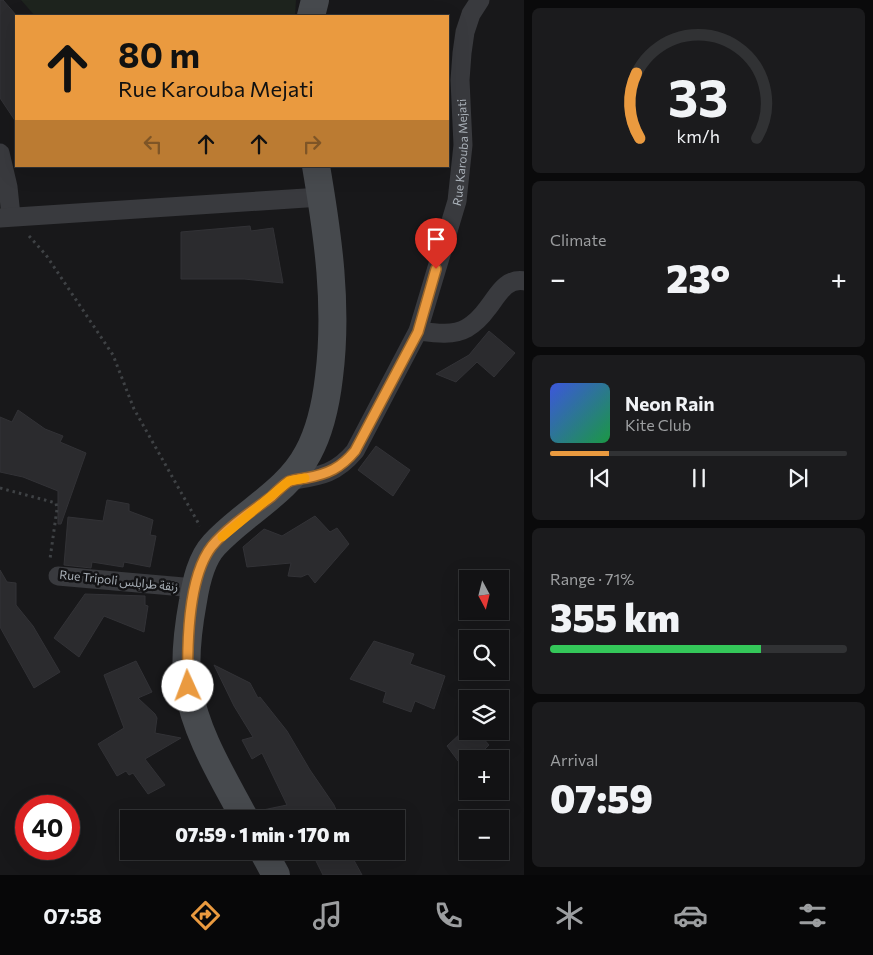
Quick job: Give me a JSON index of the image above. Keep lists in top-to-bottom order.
{
  "streets": {
    "street": ["Rue Karouba Mejati", "Rue Tripoli زنقة طرابلس"]
  },
  "north": "bottom",
  "page": {
    "turn": ["80 m", "Rue Karouba Mejati"],
    "tile": [
      "Climate",
      ["Range · 71%", "355 km"],
      ["Arrival", "07:59"]
    ],
    "heat": ["−", "23°", "+"],
    "song": ["Neon Rain", "Kite Club"],
    "map_buttons": ["+", "−"],
    "limit": "40",
    "trip": "07:59 · 1 min · 170 m",
    "tabs": "07:58",
    "gauge": ["33", "km/h"]
  }
}
